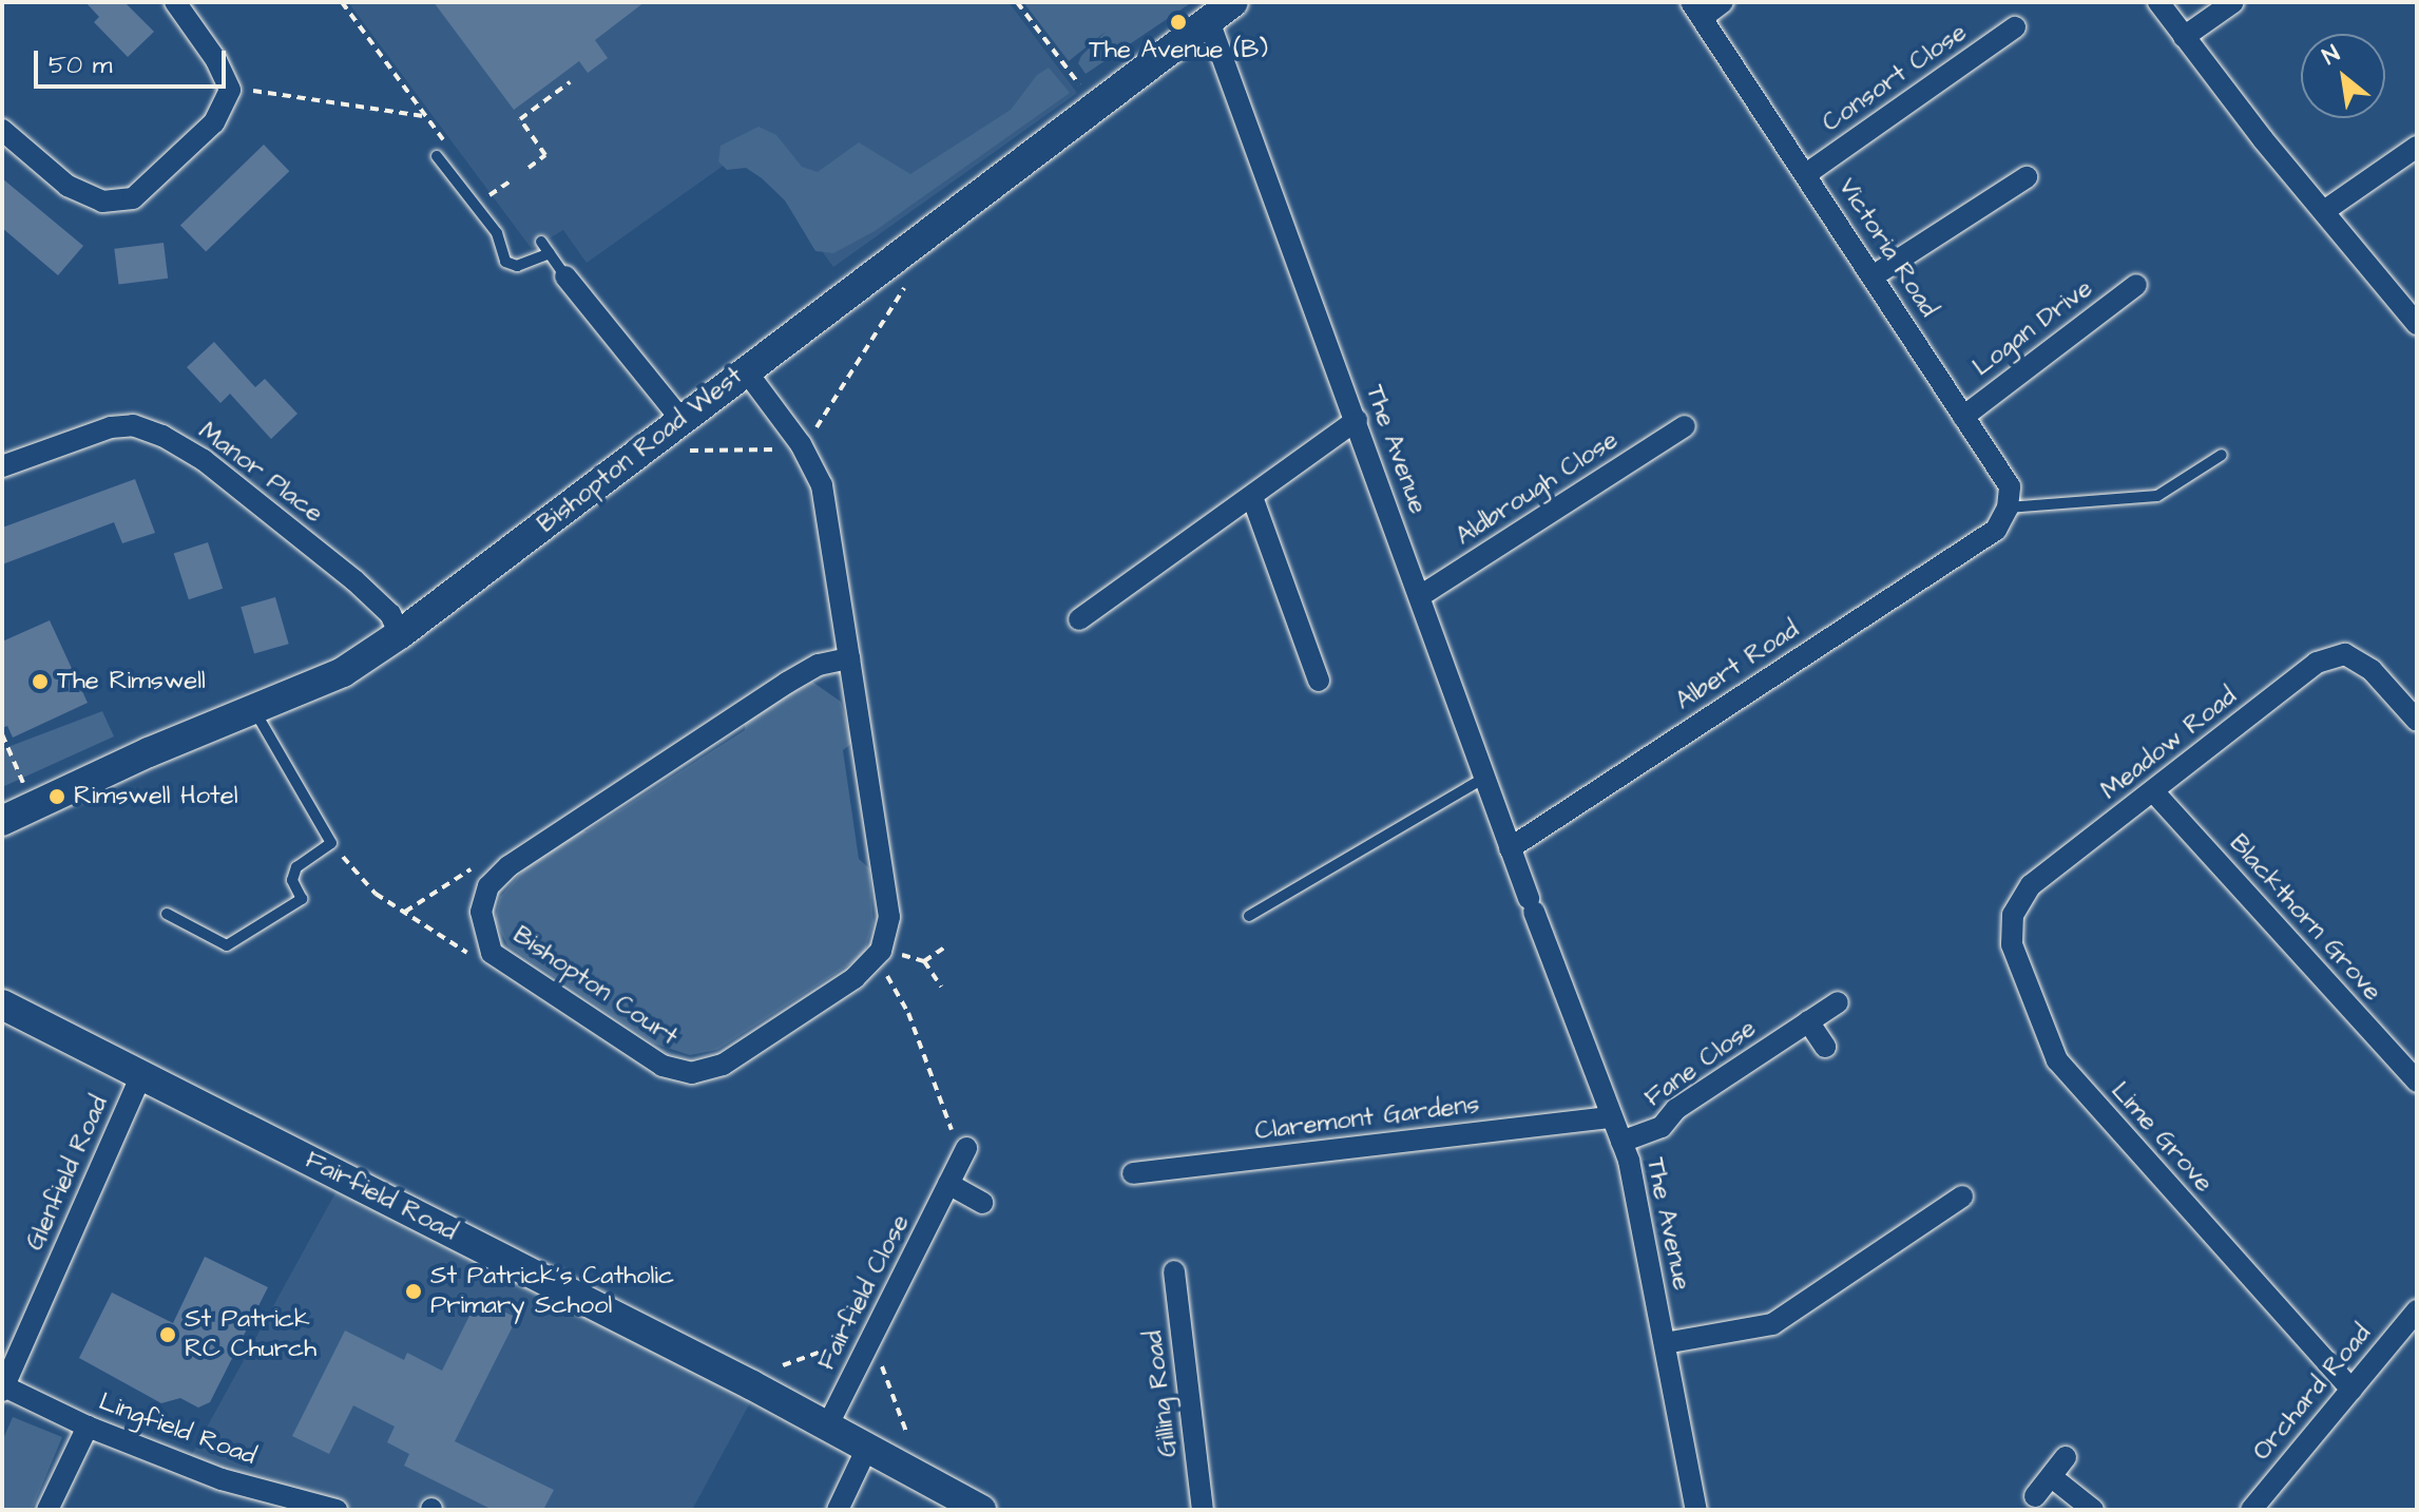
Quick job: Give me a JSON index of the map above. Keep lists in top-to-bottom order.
{
  "streets": {
    "street": [
      "Consort Close",
      "Victoria Road",
      "Logan Drive",
      "The Avenue",
      "Bishopton Road West",
      "Manor Place",
      "Aldbrough Close",
      "Albert Road",
      "Meadow Road",
      "Blackthorn Grove",
      "Bishopton Court",
      "Fane Close",
      "Claremont Gardens",
      "Lime Grove",
      "Glenfield Road",
      "Fairfield Road",
      "Fairfield Close",
      "Orchard Road",
      "Gilling Road",
      "Lingfield Road"
    ]
  },
  "crossings": [
    ["Consort Close", "Victoria Road"],
    ["Victoria Road", "Logan Drive"],
    ["Victoria Road", "Albert Road"],
    ["The Avenue", "Bishopton Road West"],
    ["The Avenue", "Aldbrough Close"],
    ["The Avenue", "Albert Road"],
    ["The Avenue", "Fane Close"],
    ["The Avenue", "Claremont Gardens"],
    ["Bishopton Road West", "Manor Place"],
    ["Meadow Road", "Blackthorn Grove"],
    ["Meadow Road", "Lime Grove"],
    ["Lime Grove", "Orchard Road"],
    ["Glenfield Road", "Fairfield Road"],
    ["Glenfield Road", "Lingfield Road"],
    ["Fairfield Road", "Fairfield Close"]
  ],
  "places": [
    "The Avenue (B)",
    "The Rimswell",
    "Rimswell Hotel",
    "St Patrick's Catholic Primary School",
    "St Patrick RC Church"
  ],
  "scale_bar": "50 m",
  "north": "top left"
}
